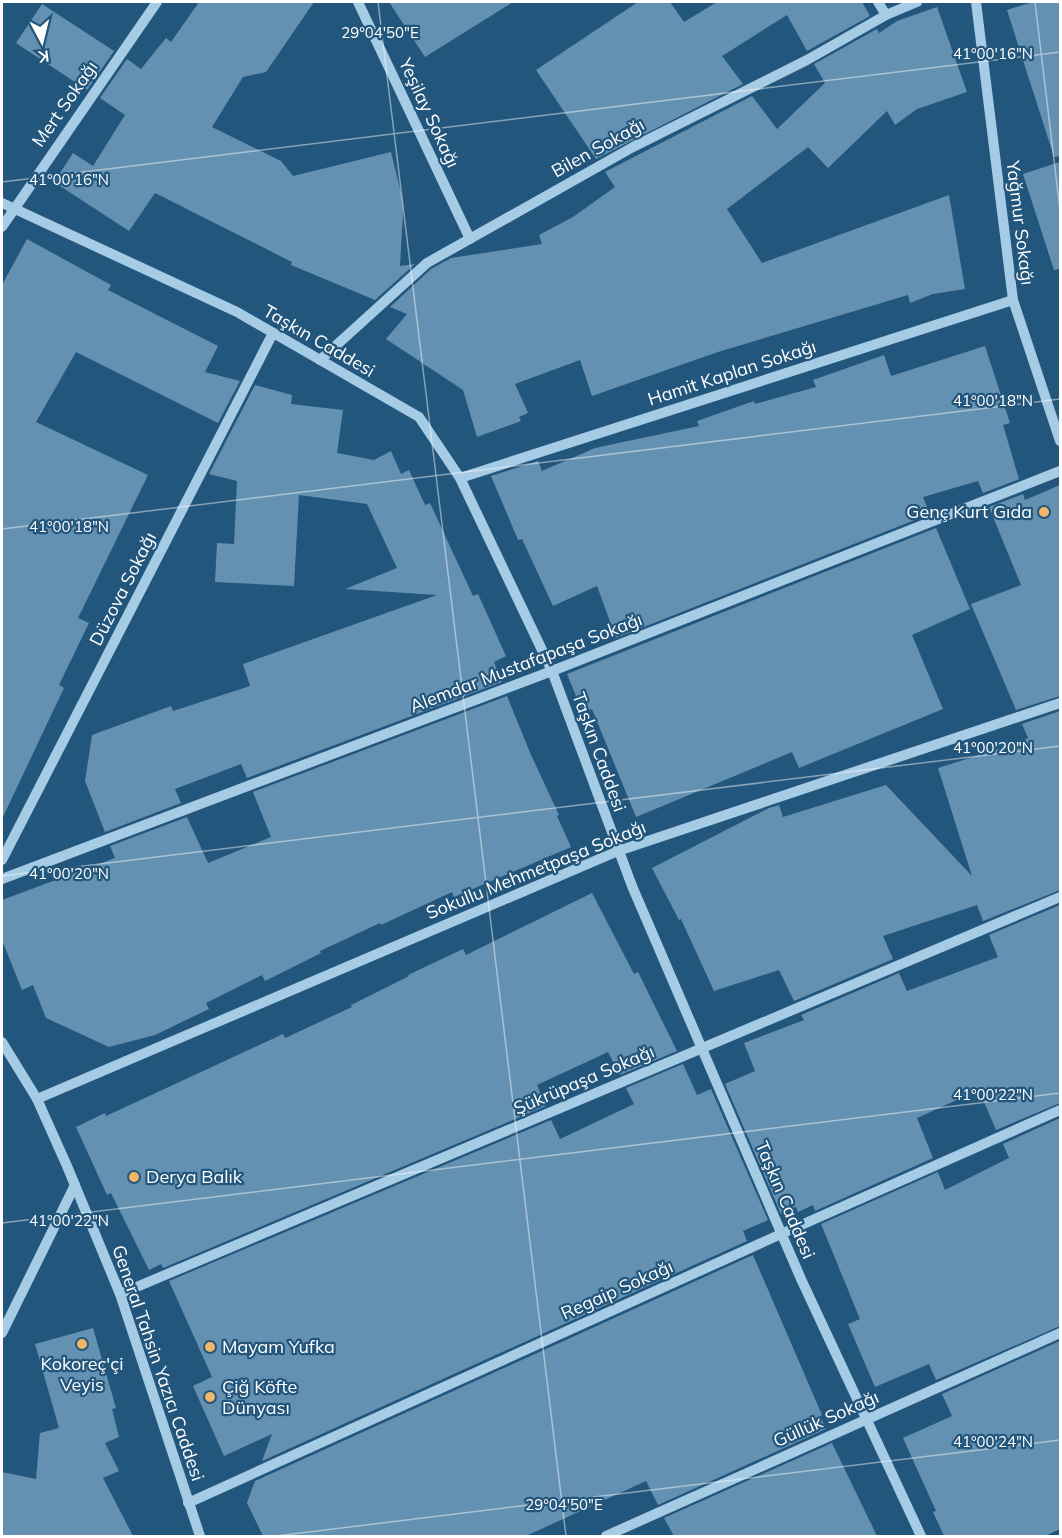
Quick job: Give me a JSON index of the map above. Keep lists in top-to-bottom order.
{
  "streets": {
    "street": [
      "Mert Sokağı",
      "Yeşilay Sokağı",
      "Bilen Sokağı",
      "Yağmur Sokağı",
      "Taşkın Caddesi",
      "Hamit Kaplan Sokağı",
      "Düzova Sokağı",
      "Alemdar Mustafapaşa Sokağı",
      "Sokullu Mehmetpaşa Sokağı",
      "Şükrüpaşa Sokağı",
      "Regaip Sokağı",
      "General Tahsin Yazıcı Caddesi",
      "Güllük Sokağı"
    ]
  },
  "crossings": [
    ["Mert Sokağı", "Taşkın Caddesi"],
    ["Yeşilay Sokağı", "Bilen Sokağı"],
    ["Bilen Sokağı", "Taşkın Caddesi"],
    ["Yağmur Sokağı", "Hamit Kaplan Sokağı"],
    ["Taşkın Caddesi", "Hamit Kaplan Sokağı"],
    ["Taşkın Caddesi", "Düzova Sokağı"],
    ["Taşkın Caddesi", "Alemdar Mustafapaşa Sokağı"],
    ["Taşkın Caddesi", "Sokullu Mehmetpaşa Sokağı"],
    ["Taşkın Caddesi", "Şükrüpaşa Sokağı"],
    ["Taşkın Caddesi", "Regaip Sokağı"],
    ["Taşkın Caddesi", "Güllük Sokağı"],
    ["Sokullu Mehmetpaşa Sokağı", "General Tahsin Yazıcı Caddesi"],
    ["Şükrüpaşa Sokağı", "General Tahsin Yazıcı Caddesi"],
    ["Regaip Sokağı", "General Tahsin Yazıcı Caddesi"]
  ],
  "places": [
    "Genç Kurt Gıda",
    "Derya Balık",
    "Kokoreç'çi Veyis",
    "Mayam Yufka",
    "Çiğ Köfte Dünyası"
  ],
  "north": "bottom",
  "coordinates": [
    "29°04'50\"E",
    "41°00'16\"N",
    "41°00'18\"N",
    "41°00'20\"N",
    "41°00'22\"N",
    "41°00'24\"N"
  ]
}
